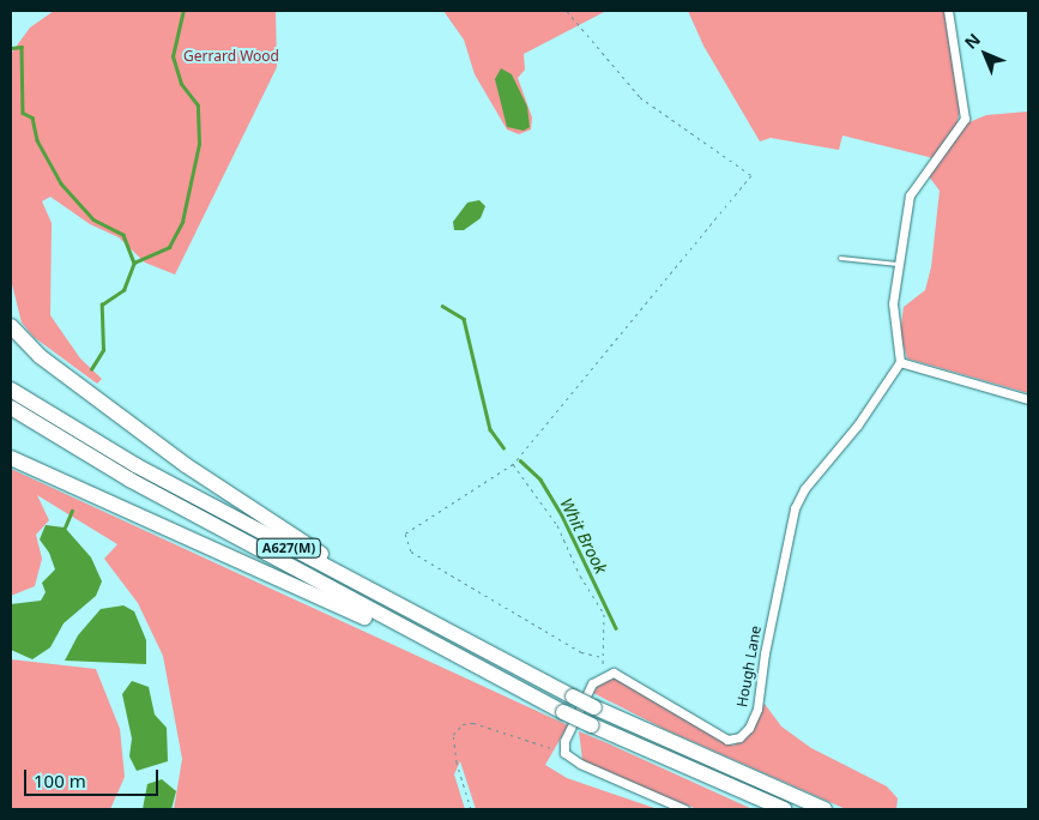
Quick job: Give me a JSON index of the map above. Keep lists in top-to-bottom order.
{
  "streets": {
    "highway": ["A627(M)"],
    "street": ["Hough Lane"]
  },
  "water": ["Whit Brook"],
  "parks": ["Gerrard Wood"],
  "scale_bar": "100 m",
  "north": "top left"
}
